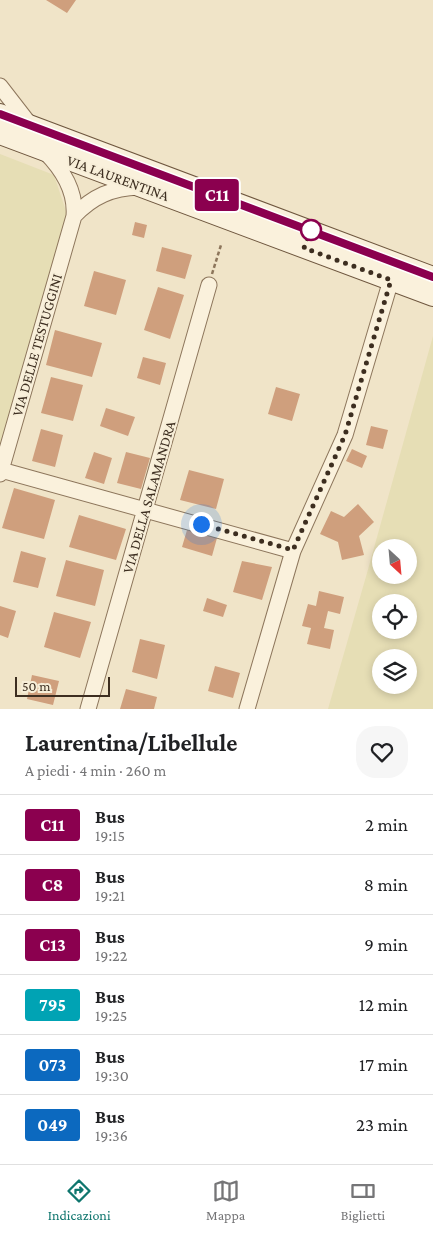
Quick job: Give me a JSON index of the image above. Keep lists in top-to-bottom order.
{
  "streets": {
    "main road": ["VIA LAURENTINA"],
    "street": ["VIA DELLE TESTUGGINI", "VIA DELLA SALAMANDRA"]
  },
  "lines": ["bus line C11"],
  "scale_bar": "50 m",
  "north": "bottom right",
  "page": {
    "on_map": "C11",
    "scale": "50 m",
    "heading": ["Laurentina/Libellule", "A piedi · 4 min · 260 m"],
    "list": [
      {
        "mark": "C11",
        "name": "Bus",
        "note": "19:15",
        "value": "2 min"
      },
      {
        "mark": "C8",
        "name": "Bus",
        "note": "19:21",
        "value": "8 min"
      },
      {
        "mark": "C13",
        "name": "Bus",
        "note": "19:22",
        "value": "9 min"
      },
      {
        "mark": "795",
        "name": "Bus",
        "note": "19:25",
        "value": "12 min"
      },
      {
        "mark": "073",
        "name": "Bus",
        "note": "19:30",
        "value": "17 min"
      },
      {
        "mark": "049",
        "name": "Bus",
        "note": "19:36",
        "value": "23 min"
      }
    ],
    "tabs": ["Indicazioni", "Mappa", "Biglietti"]
  }
}
